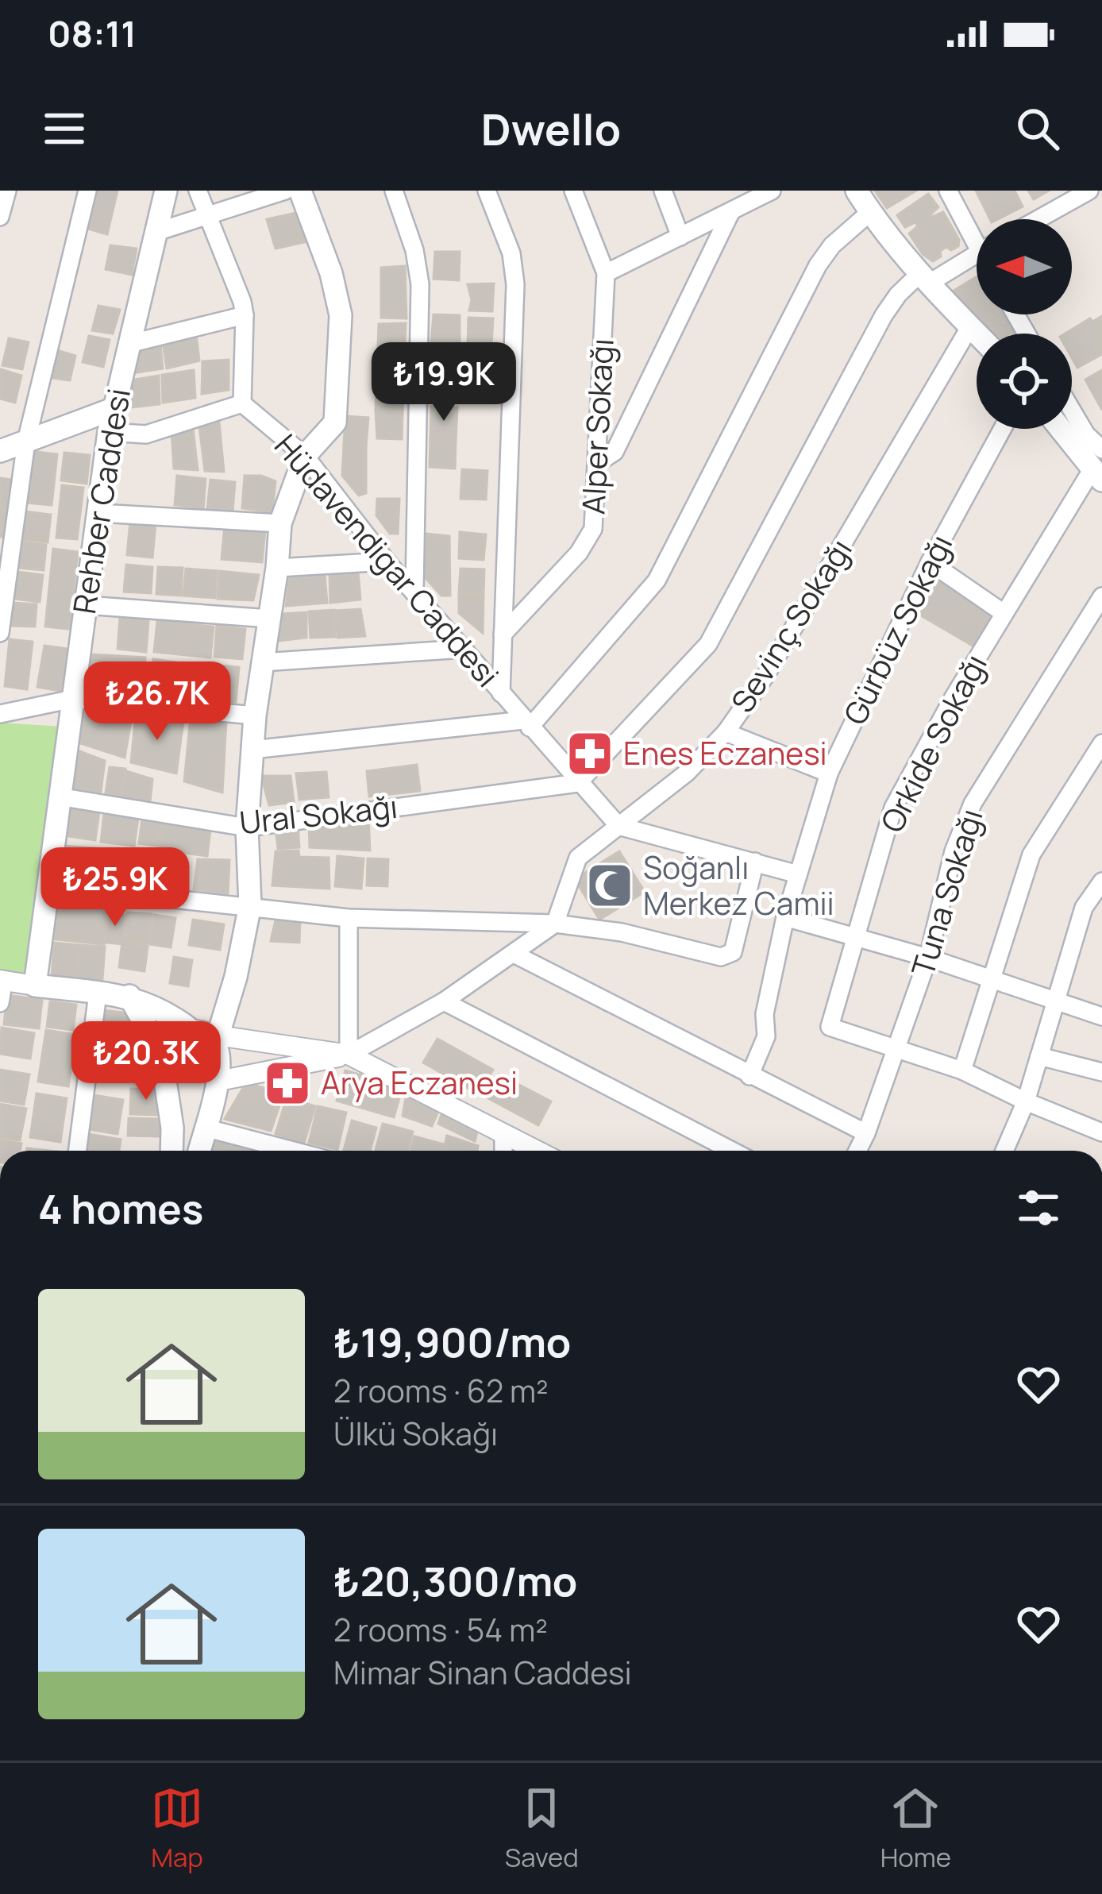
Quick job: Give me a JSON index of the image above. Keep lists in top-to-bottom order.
{
  "streets": {
    "main road": ["Rehber Caddesi"],
    "street": [
      "Alper Sokağı",
      "Hüdavendigar Caddesi",
      "Sevinç Sokağı",
      "Gürbüz Sokağı",
      "Orkide Sokağı",
      "Ural Sokağı",
      "Tuna Sokağı"
    ]
  },
  "crossings": [
    ["Rehber Caddesi", "Ural Sokağı"],
    ["Hüdavendigar Caddesi", "Sevinç Sokağı"],
    ["Hüdavendigar Caddesi", "Ural Sokağı"],
    ["Orkide Sokağı", "Tuna Sokağı"]
  ],
  "places": {
    "pharmacy": ["Enes Eczanesi", "Arya Eczanesi"],
    "mosque": ["Soğanlı Merkez Camii"]
  },
  "north": "left",
  "page": {
    "status": "08:11",
    "header": "Dwello",
    "price": [
      "₺19.9K",
      "₺26.7K",
      "₺25.9K",
      "₺20.3K"
    ],
    "heading": "4 homes",
    "list": [
      {
        "name": "₺19,900/mo",
        "note": "2 rooms · 62 m² · Ülkü Sokağı"
      },
      {
        "name": "₺20,300/mo",
        "note": "2 rooms · 54 m² · Mimar Sinan Caddesi"
      }
    ],
    "tabs": ["Map", "Saved", "Home"]
  }
}
